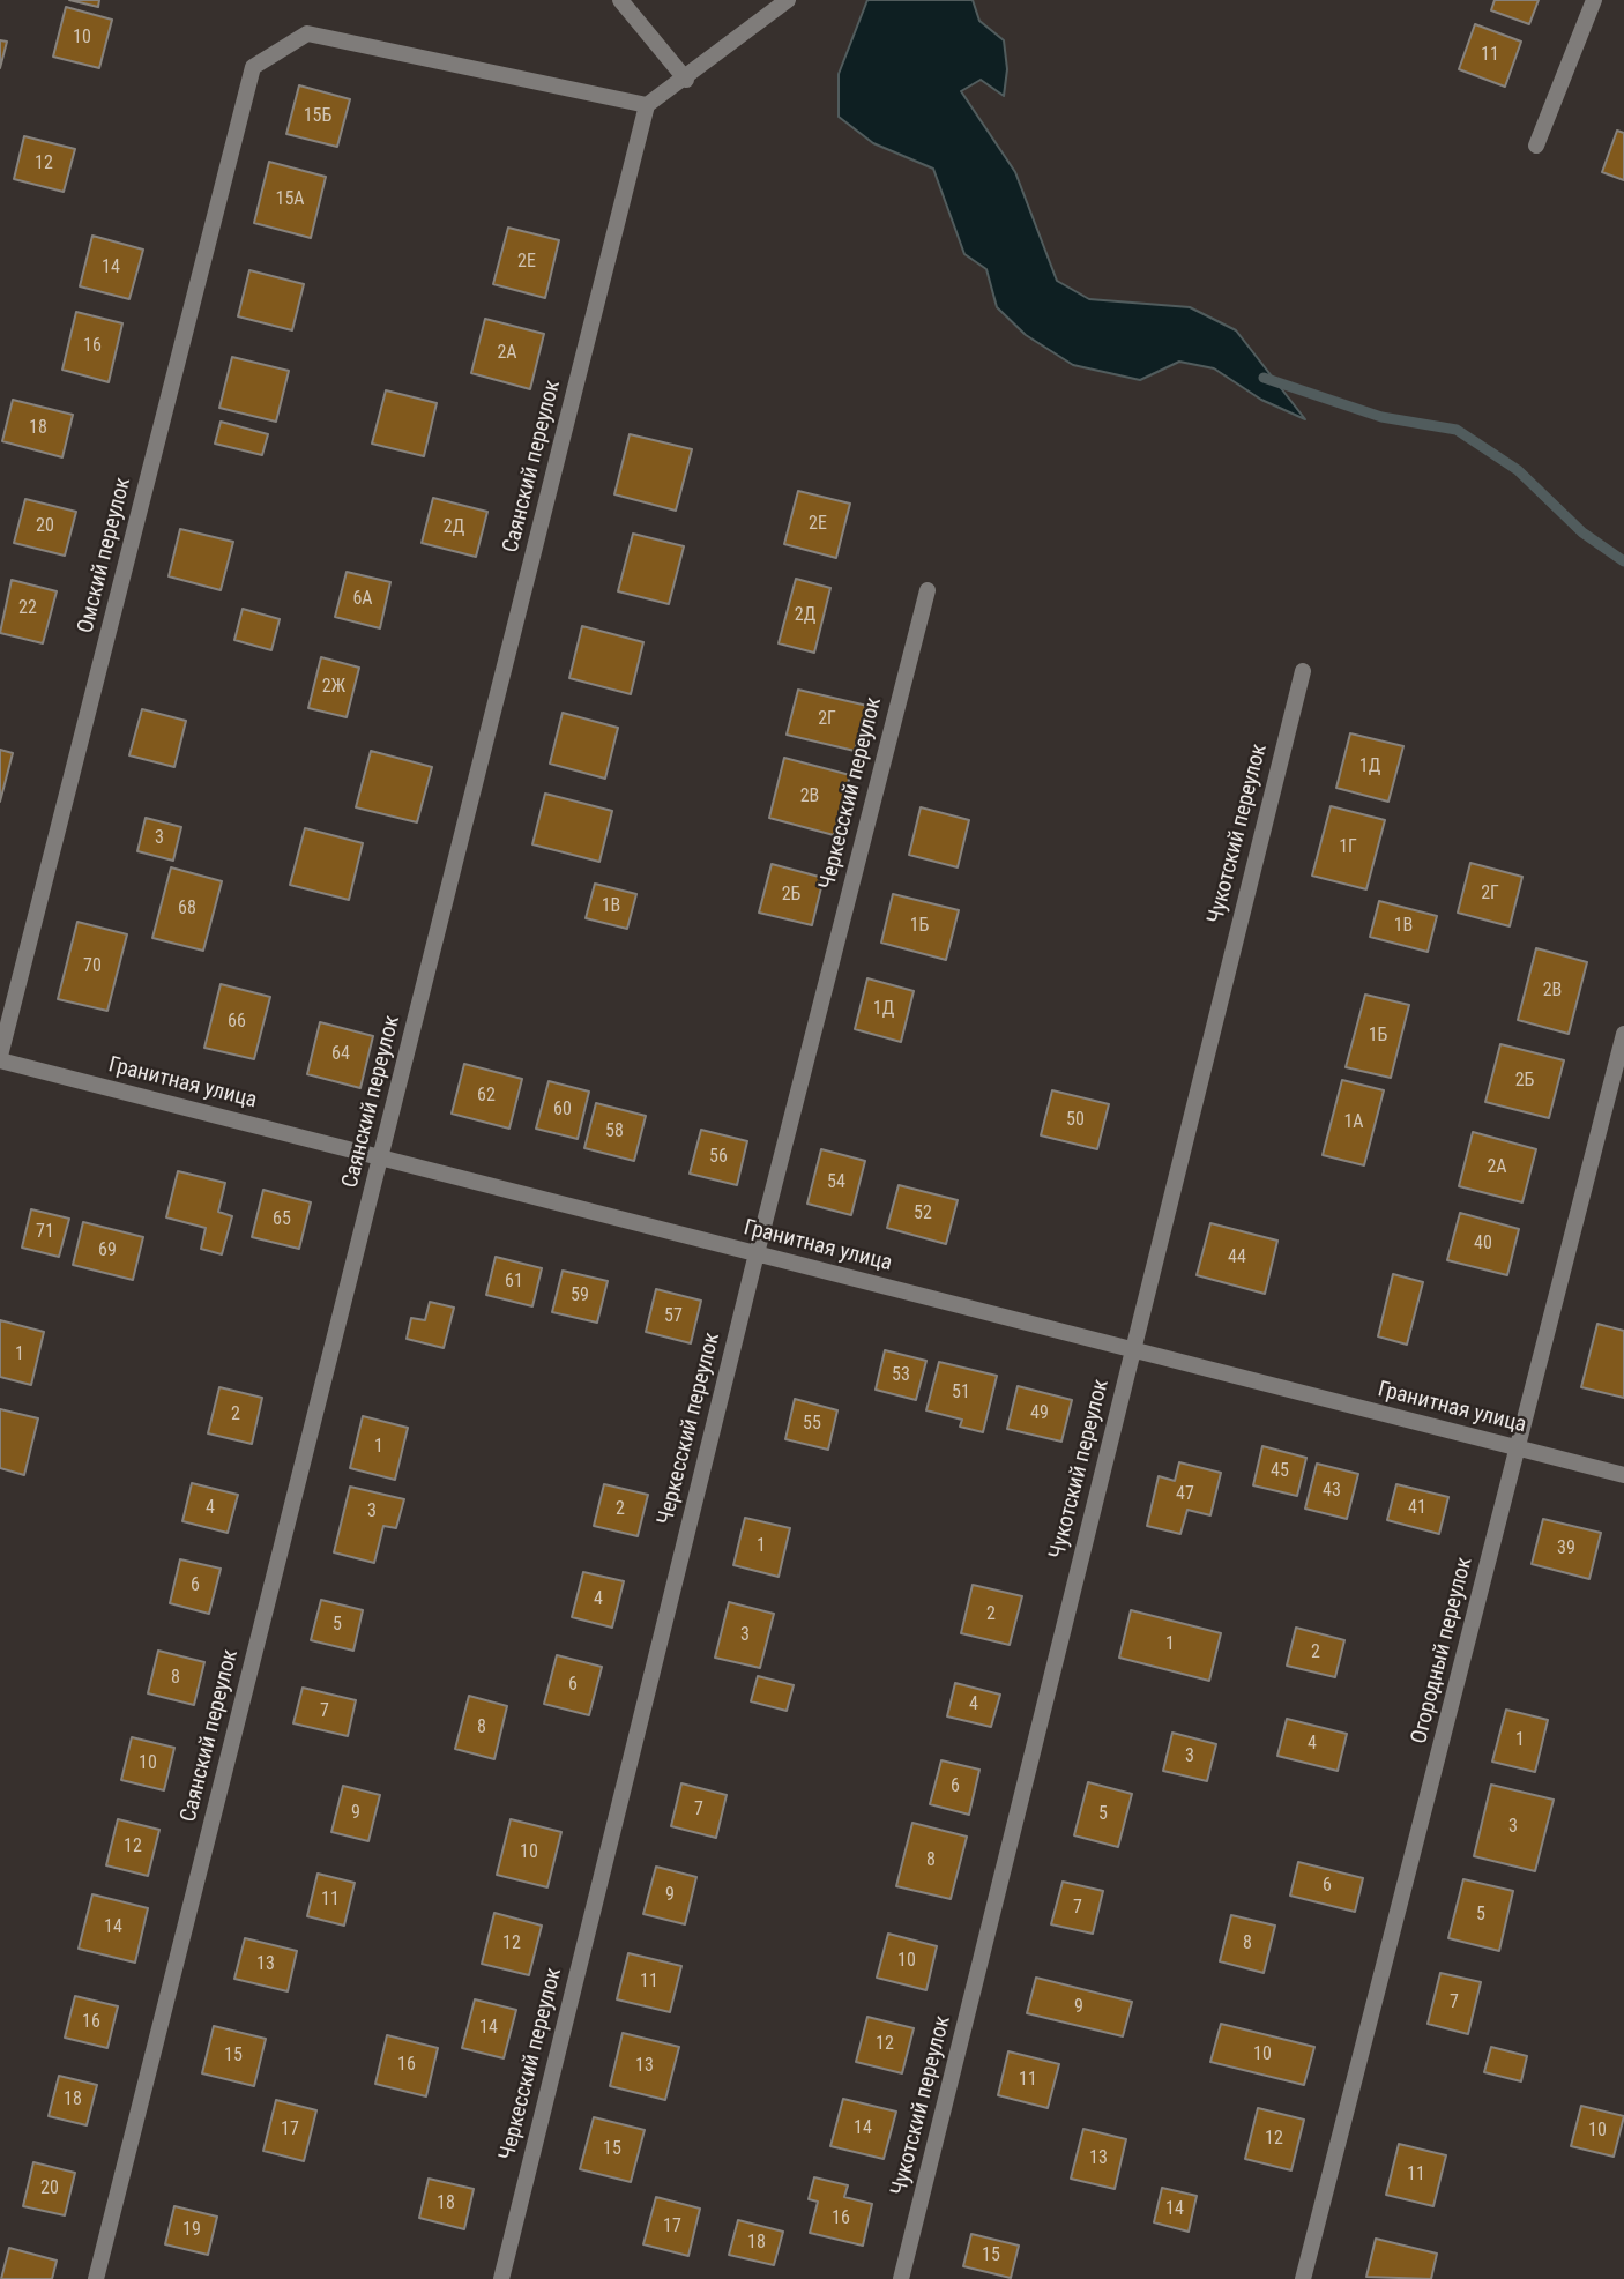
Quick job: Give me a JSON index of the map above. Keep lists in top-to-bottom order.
{
  "streets": {
    "street": [
      "Саянский переулок",
      "Омский переулок",
      "Черкесский переулок",
      "Чукотский переулок",
      "Гранитная улица",
      "Огородный переулок"
    ]
  },
  "crossings": [
    ["Саянский переулок", "Омский переулок"],
    ["Саянский переулок", "Гранитная улица"],
    ["Омский переулок", "Гранитная улица"],
    ["Черкесский переулок", "Гранитная улица"],
    ["Чукотский переулок", "Гранитная улица"],
    ["Гранитная улица", "Огородный переулок"]
  ],
  "house_numbers": [
    "10",
    "11",
    "15Б",
    "12",
    "15А",
    "2Е",
    "14",
    "16",
    "2А",
    "18",
    "2Е",
    "20",
    "2Д",
    "6А",
    "22",
    "2Д",
    "2Ж",
    "2Г",
    "1Д",
    "2В",
    "3",
    "1Г",
    "2Г",
    "2Б",
    "1В",
    "68",
    "1Б",
    "1В",
    "70",
    "2В",
    "1Д",
    "66",
    "1Б",
    "64",
    "2Б",
    "62",
    "60",
    "50",
    "1А",
    "58",
    "56",
    "2А",
    "54",
    "52",
    "65",
    "71",
    "40",
    "69",
    "44",
    "61",
    "59",
    "57",
    "1",
    "53",
    "51",
    "49",
    "2",
    "55",
    "1",
    "45",
    "43",
    "47",
    "4",
    "41",
    "2",
    "3",
    "1",
    "39",
    "6",
    "4",
    "2",
    "5",
    "3",
    "1",
    "2",
    "8",
    "6",
    "4",
    "7",
    "8",
    "1",
    "4",
    "3",
    "10",
    "6",
    "7",
    "9",
    "5",
    "3",
    "12",
    "10",
    "8",
    "6",
    "9",
    "11",
    "7",
    "5",
    "14",
    "12",
    "8",
    "10",
    "13",
    "11",
    "7",
    "9",
    "16",
    "14",
    "12",
    "10",
    "15",
    "16",
    "13",
    "11",
    "18",
    "14",
    "17",
    "10",
    "12",
    "15",
    "13",
    "11",
    "20",
    "18",
    "14",
    "16",
    "17",
    "19",
    "18",
    "15"
  ]
}
